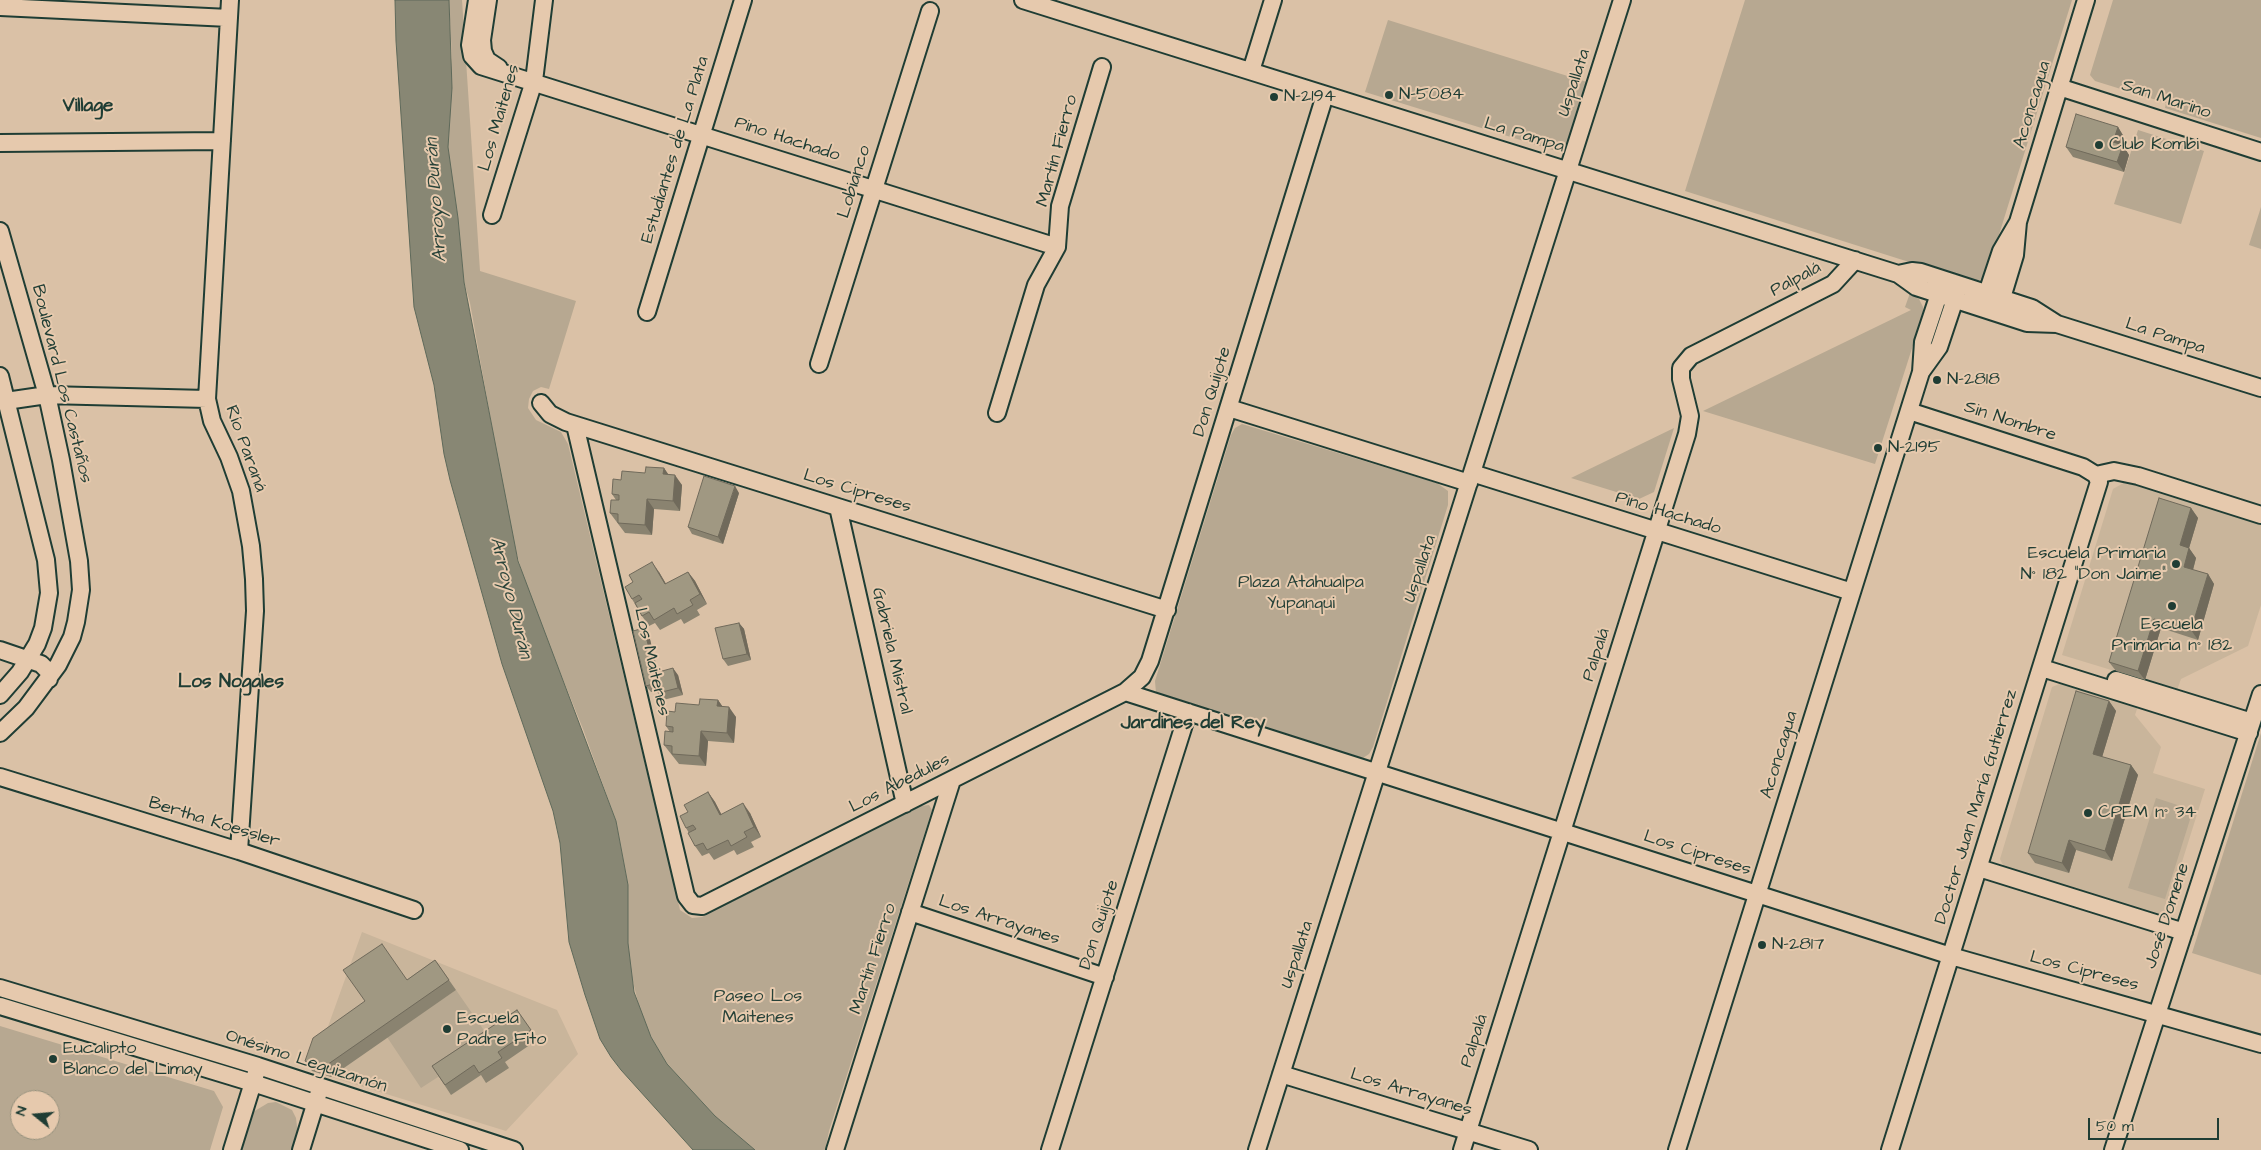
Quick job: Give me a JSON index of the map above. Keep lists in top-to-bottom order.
{
  "streets": {
    "street": [
      "Uspallata",
      "San Marino",
      "Aconcagua",
      "Los Maitenes",
      "La Pampa",
      "Pino Hachado",
      "Estudiantes de La Plata",
      "Martín Fierro",
      "Lobianco",
      "Palpalá",
      "Boulevard Los Castaños",
      "Don Quijote",
      "Sin Nombre",
      "Río Paraná",
      "Los Cipreses",
      "Gabriela Mistral",
      "Los Abedules",
      "Doctor Juan María Gutierrez",
      "Bertha Koessler",
      "José Domene",
      "Los Arrayanes",
      "Onésimo Leguizamón"
    ]
  },
  "crossings": [
    ["Uspallata", "La Pampa"],
    ["Uspallata", "Pino Hachado"],
    ["Uspallata", "Los Cipreses"],
    ["Uspallata", "Los Arrayanes"],
    ["San Marino", "Aconcagua"],
    ["Aconcagua", "La Pampa"],
    ["Aconcagua", "Pino Hachado"],
    ["Aconcagua", "Sin Nombre"],
    ["Aconcagua", "Los Cipreses"],
    ["Los Maitenes", "Pino Hachado"],
    ["Los Maitenes", "Los Cipreses"],
    ["Los Maitenes", "Los Abedules"],
    ["La Pampa", "Palpalá"],
    ["La Pampa", "Don Quijote"],
    ["Pino Hachado", "Estudiantes de La Plata"],
    ["Pino Hachado", "Martín Fierro"],
    ["Pino Hachado", "Lobianco"],
    ["Pino Hachado", "Palpalá"],
    ["Pino Hachado", "Don Quijote"],
    ["Martín Fierro", "Los Abedules"],
    ["Martín Fierro", "Los Arrayanes"],
    ["Palpalá", "Los Cipreses"],
    ["Palpalá", "Los Arrayanes"],
    ["Don Quijote", "Los Cipreses"],
    ["Don Quijote", "Los Abedules"],
    ["Don Quijote", "Los Arrayanes"],
    ["Sin Nombre", "Doctor Juan María Gutierrez"],
    ["Río Paraná", "Bertha Koessler"],
    ["Los Cipreses", "Gabriela Mistral"],
    ["Los Cipreses", "Los Abedules"],
    ["Los Cipreses", "Doctor Juan María Gutierrez"],
    ["Los Cipreses", "José Domene"],
    ["Gabriela Mistral", "Los Abedules"]
  ],
  "districts": ["Village", "Los Nogales", "Jardines del Rey"],
  "water": ["Arroyo Durán"],
  "parks": ["Plaza Atahualpa Yupanqui", "Paseo Los Maitenes"],
  "places": [
    "N-5084",
    "N-2194",
    "Club Kombi",
    "N-2818",
    "N-2195",
    "Escuela Primaria N° 182 \"Don Jaime\"",
    "Escuela Primaria n° 182",
    "CPEM n° 34",
    "N-2817",
    "Escuela Padre Fito",
    "Eucalipto Blanco del Limay"
  ],
  "scale_bar": "50 m",
  "north": "left"
}
